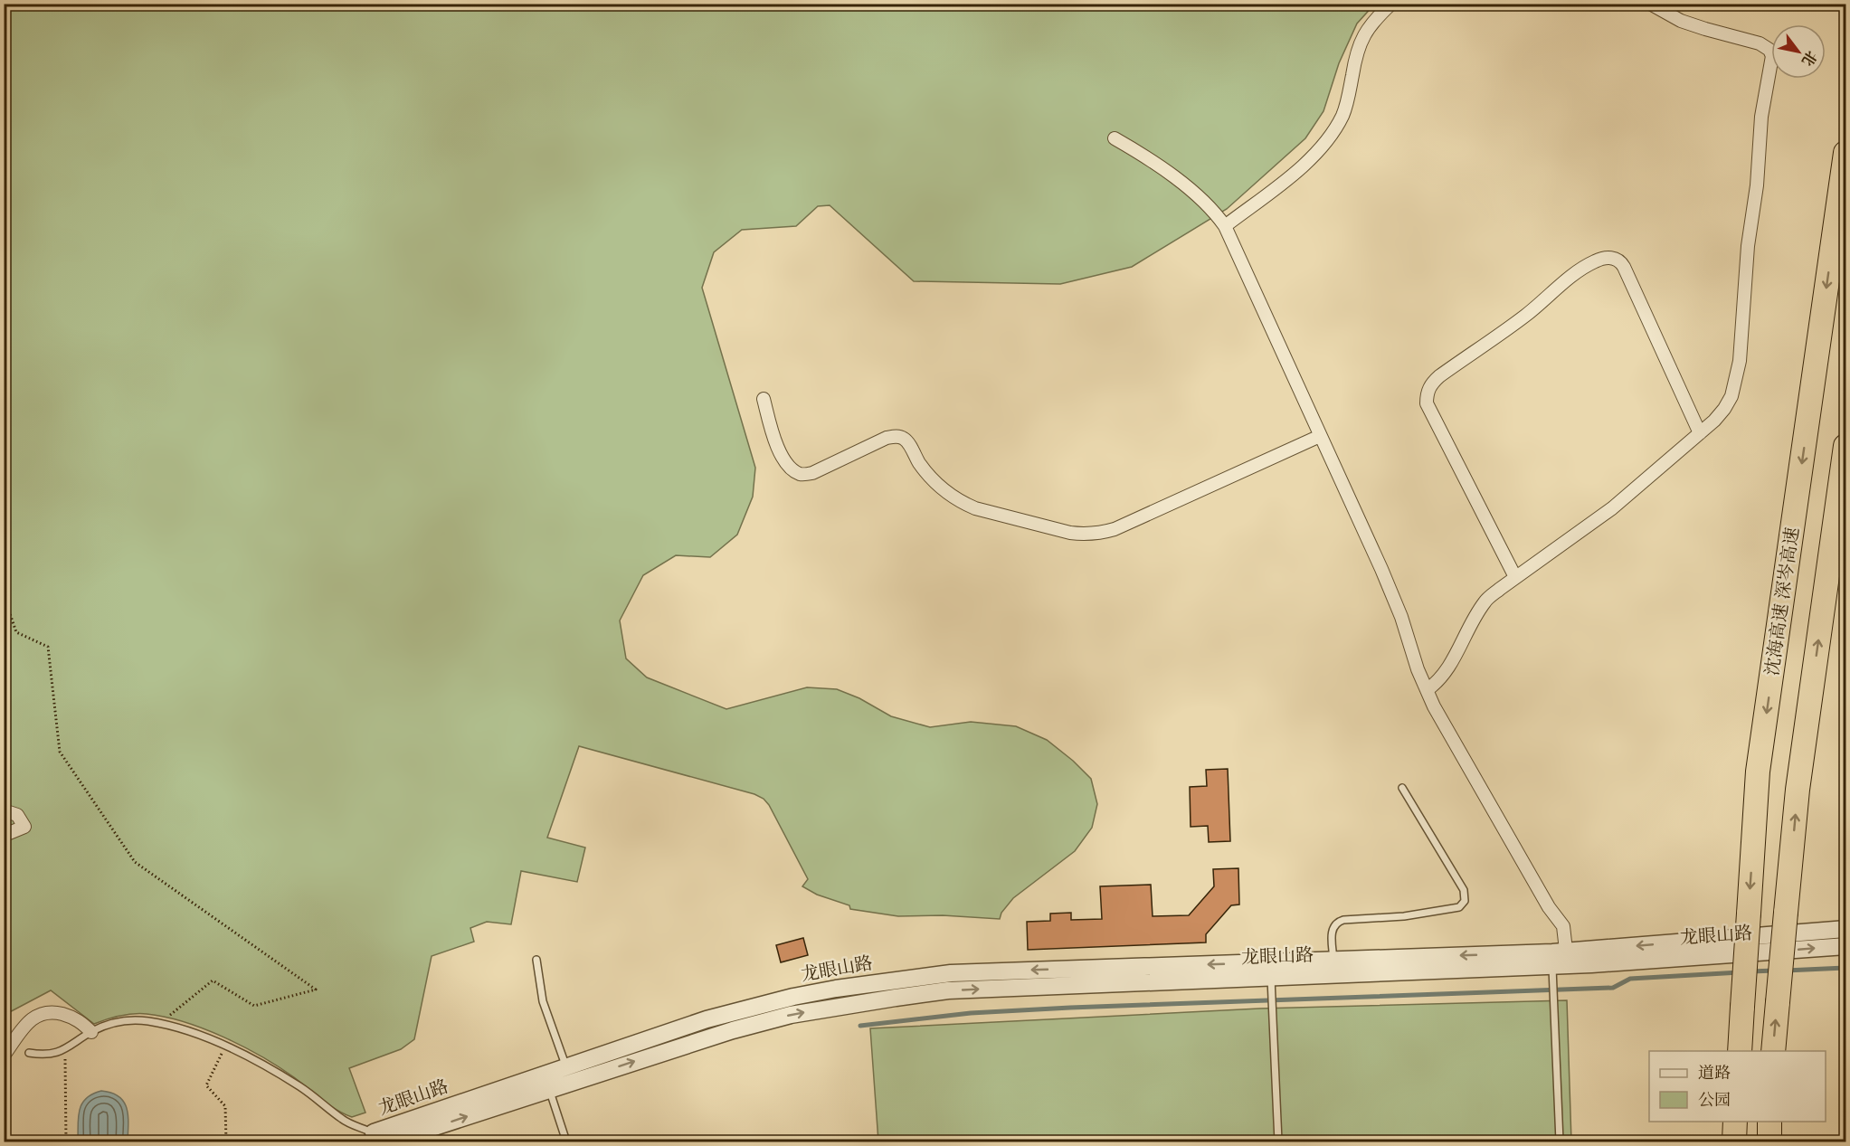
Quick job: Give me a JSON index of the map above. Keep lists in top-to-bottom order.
{
  "streets": {
    "highway": ["沈海高速 深岑高速"],
    "street": ["龙眼山路"]
  },
  "legend": ["道路", "公园"],
  "north": "bottom right"
}
